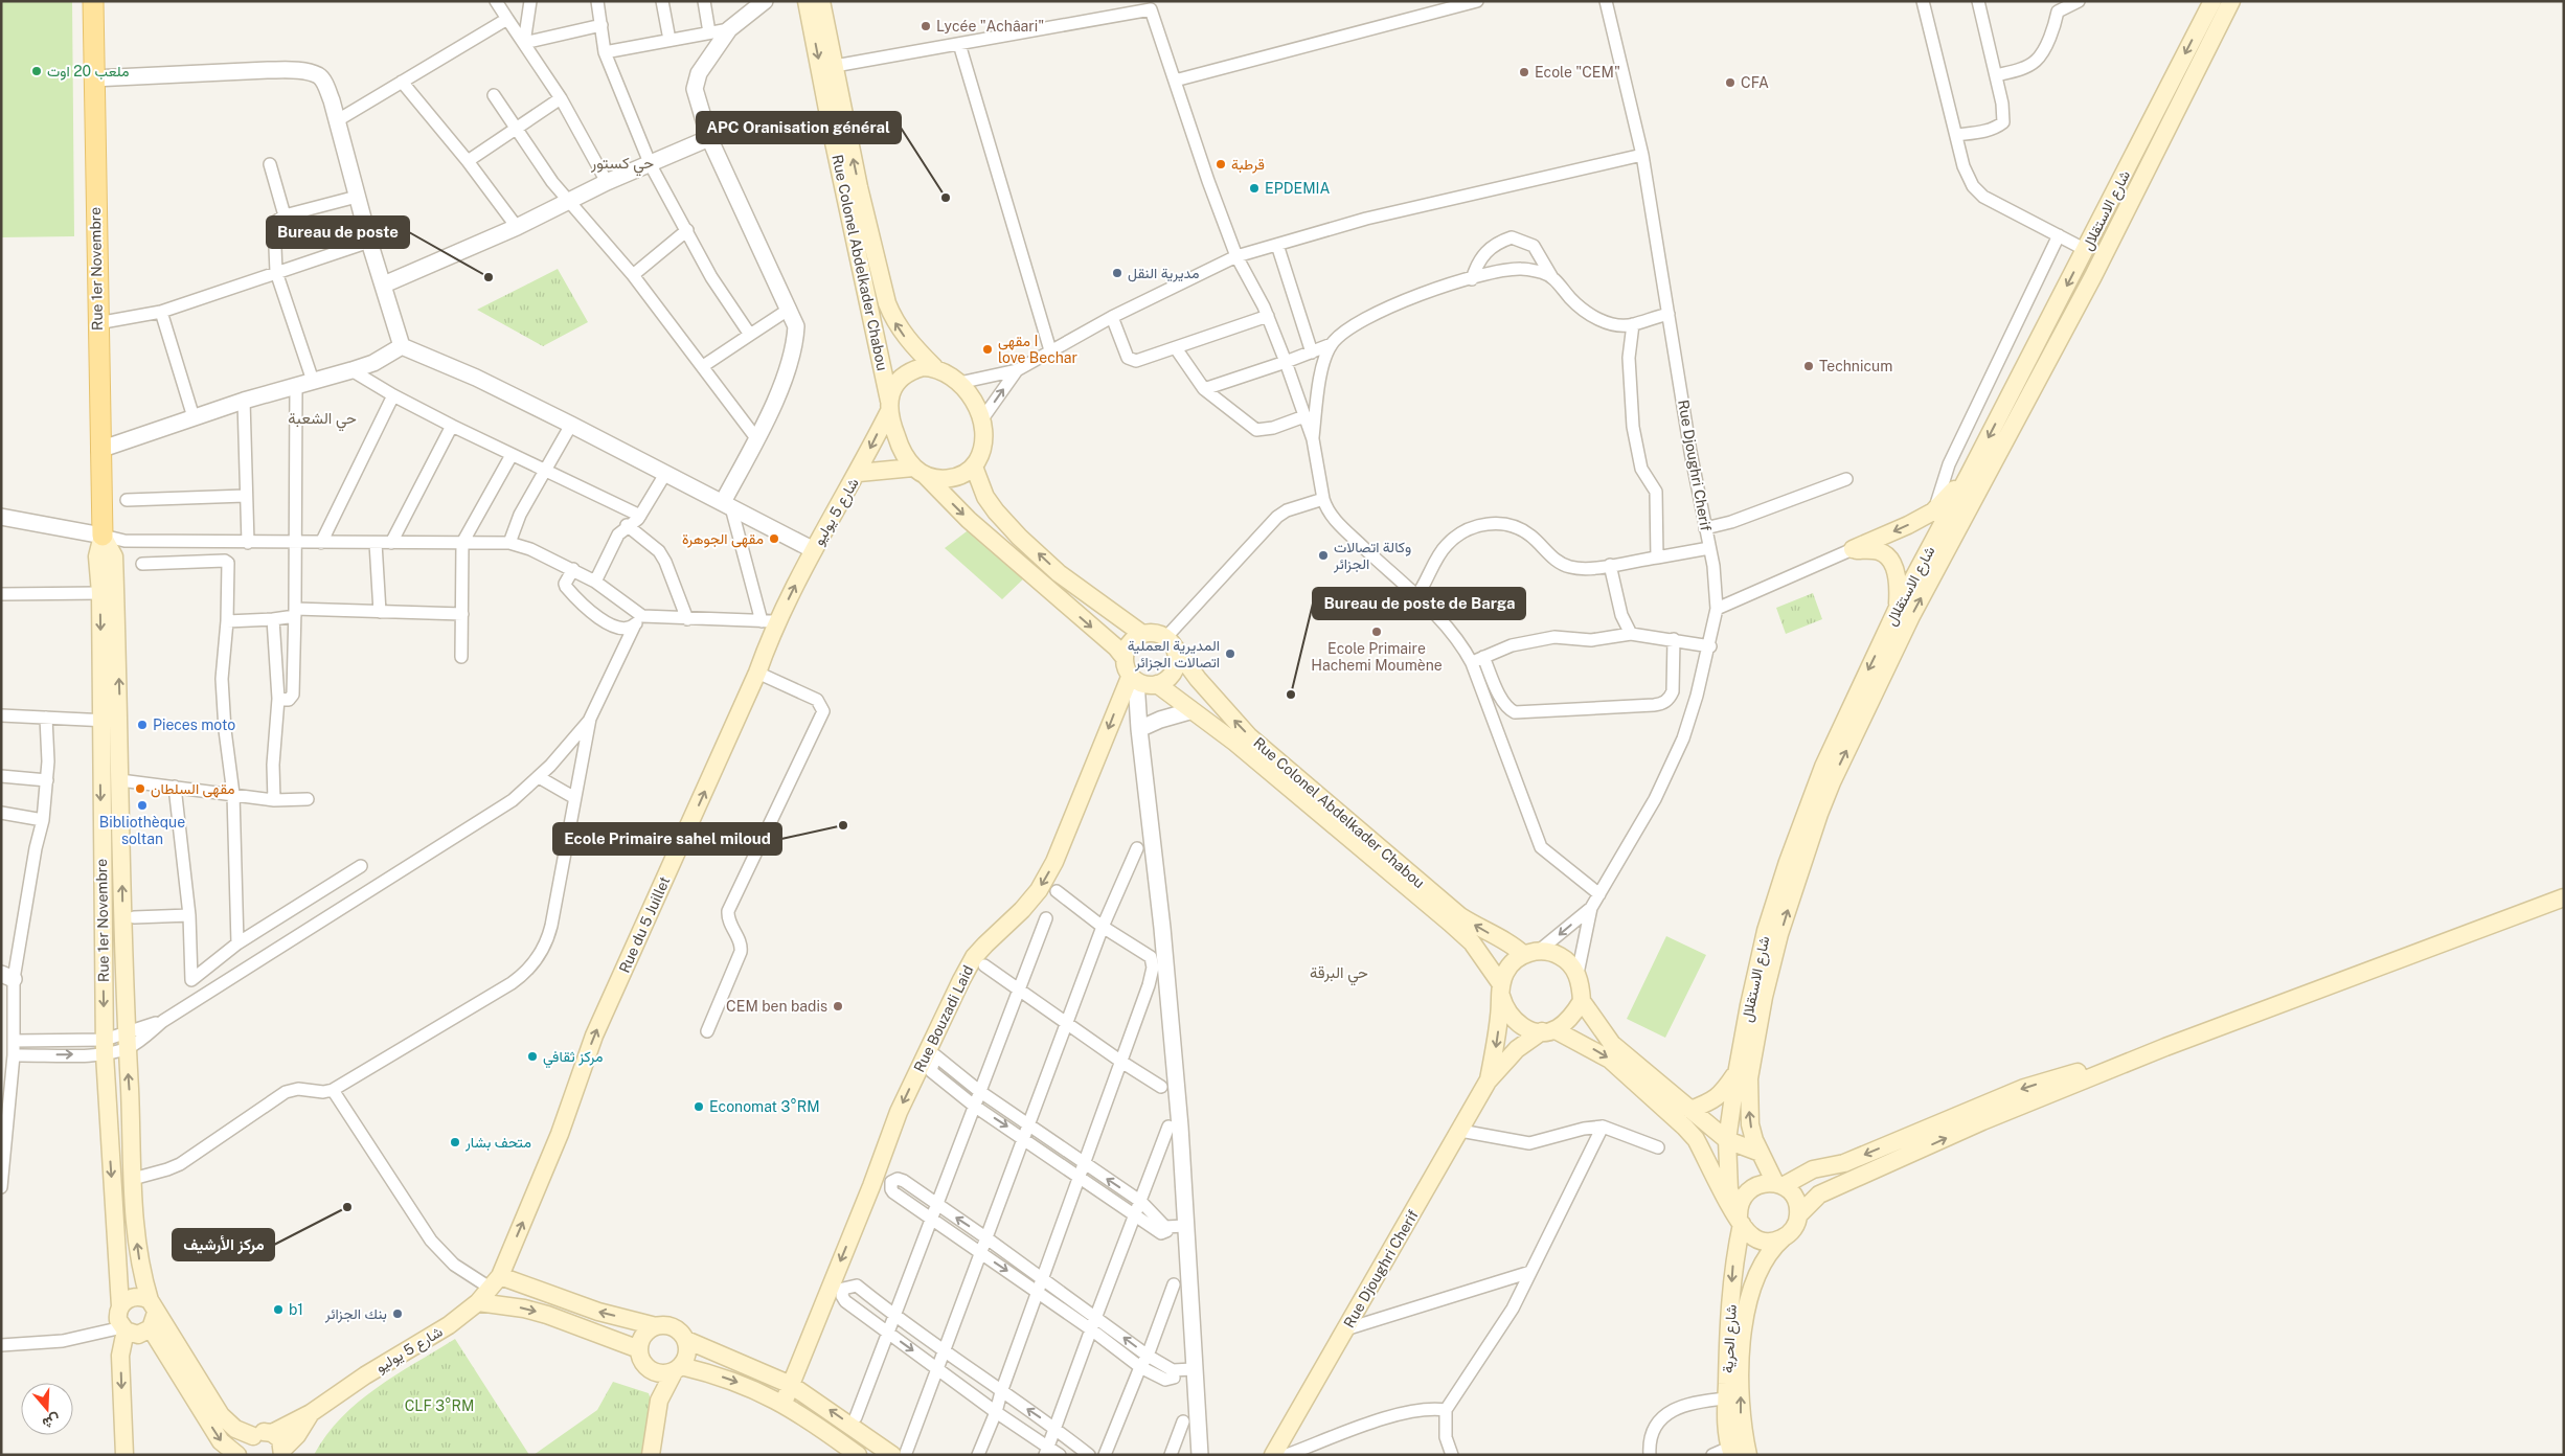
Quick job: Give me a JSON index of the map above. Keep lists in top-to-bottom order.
{
  "streets": {
    "main road": [
      "شارع الاستقلال",
      "Rue Colonel Abdelkader Chabou",
      "Rue 1er Novembre",
      "Rue Djoughri Cherif",
      "شارع 5 يوليو",
      "Rue du 5 Juillet",
      "Rue Bouzadi Laid",
      "شارع الحرية"
    ]
  },
  "crossings": [
    ["شارع الاستقلال", "شارع الحرية"],
    ["Rue Colonel Abdelkader Chabou", "شارع 5 يوليو"],
    ["Rue Colonel Abdelkader Chabou", "Rue Bouzadi Laid"],
    ["شارع 5 يوليو", "Rue du 5 Juillet"]
  ],
  "one_way": ["Rue du 5 Juillet", "Rue Bouzadi Laid"],
  "districts": ["حي كستور", "حي الشعبة", "حي البرقة"],
  "parks": ["CLF 3°RM"],
  "places": [
    "Lycée \"Achâari\"",
    "ملعب 20 اوت",
    "Ecole \"CEM\"",
    "CFA",
    "قرطبة",
    "EPDEMIA",
    "APC Oranisation général",
    "مديرية النقل",
    "Bureau de poste",
    "مقهى I love Bechar",
    "Technicum",
    "مقهى الجوهرة",
    "وكالة اتصالات الجزائر",
    "Ecole Primaire Hachemi Moumène",
    "المديرية العملية اتصالات الجزائر",
    "Bureau de poste de Barga",
    "Pieces moto",
    "مقهى السلطان",
    "Bibliothèque soltan",
    "Ecole Primaire sahel miloud",
    "CEM ben badis",
    "مركز ثقافي",
    "Economat 3°RM",
    "متحف بشار",
    "مركز الأرشيف",
    "b1",
    "بنك الجزائر"
  ],
  "north": "bottom"
}
